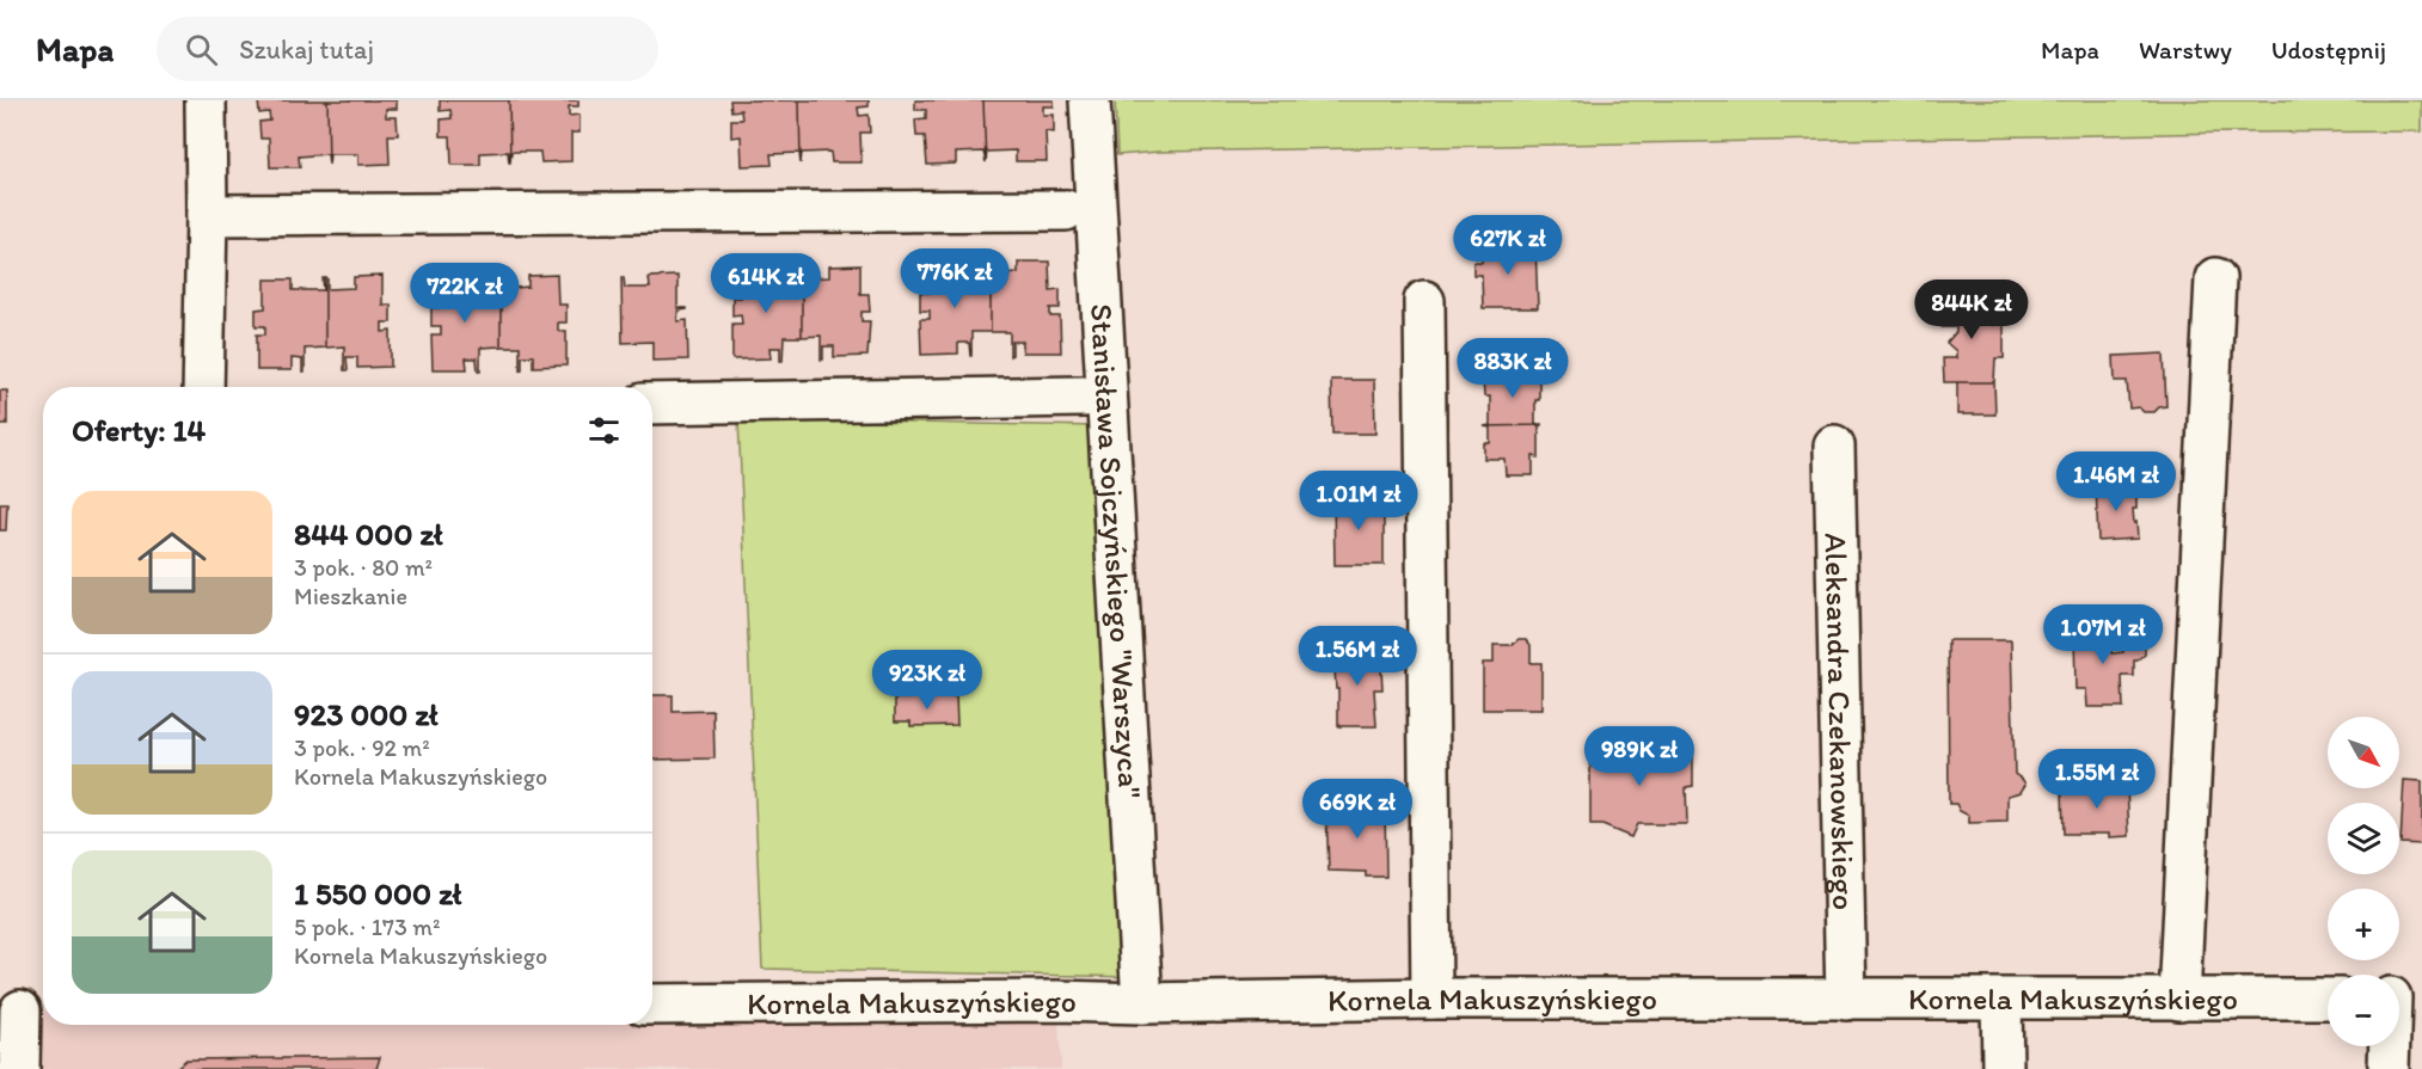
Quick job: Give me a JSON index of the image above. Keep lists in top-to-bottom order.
{
  "streets": {
    "street": ["Stanisława Sojczyńskiego \"Warszyca\"", "Aleksandra Czekanowskiego", "Kornela Makuszyńskiego"]
  },
  "crossings": [
    ["Stanisława Sojczyńskiego \"Warszyca\"", "Kornela Makuszyńskiego"],
    ["Aleksandra Czekanowskiego", "Kornela Makuszyńskiego"]
  ],
  "north": "bottom right",
  "page": {
    "header": "Mapa",
    "search": "Szukaj tutaj",
    "nav": ["Mapa", "Warstwy", "Udostępnij"],
    "price": [
      "627K zł",
      "776K zł",
      "614K zł",
      "722K zł",
      "844K zł",
      "883K zł",
      "1.46M zł",
      "1.01M zł",
      "1.07M zł",
      "1.56M zł",
      "923K zł",
      "989K zł",
      "1.55M zł",
      "669K zł"
    ],
    "heading": "Oferty: 14",
    "list": [
      {
        "name": "844 000 zł",
        "note": "3 pok. · 80 m² · Mieszkanie"
      },
      {
        "name": "923 000 zł",
        "note": "3 pok. · 92 m² · Kornela Makuszyńskiego"
      },
      {
        "name": "1 550 000 zł",
        "note": "5 pok. · 173 m² · Kornela Makuszyńskiego"
      }
    ],
    "map_buttons": ["+", "−"]
  }
}
